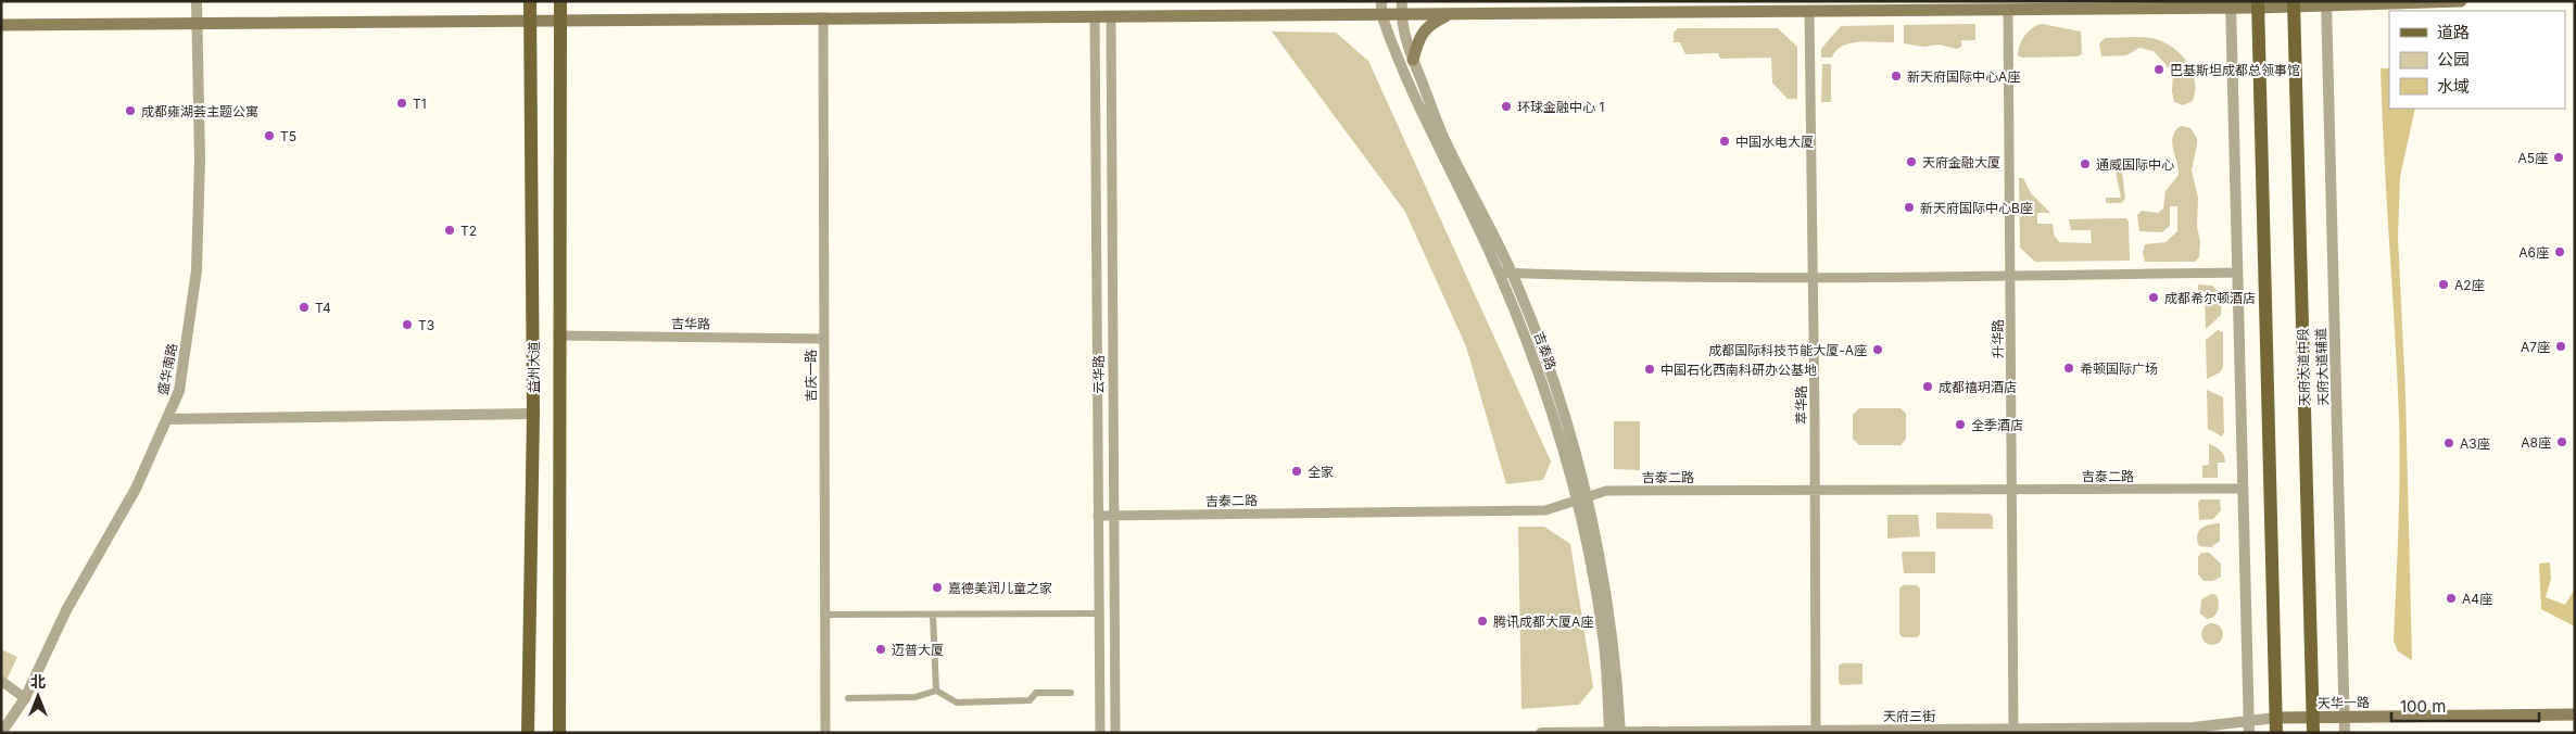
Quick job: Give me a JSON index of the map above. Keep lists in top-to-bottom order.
{
  "streets": {
    "main road": ["益州大道", "天府大道中段", "天华一路"],
    "street": [
      "吉华路",
      "升华路",
      "吉泰路",
      "天府大道辅道",
      "盛华南路",
      "云华路",
      "吉庆一路",
      "萃华路",
      "吉泰二路",
      "天府三街"
    ]
  },
  "crossings": [
    ["吉华路", "益州大道"],
    ["吉华路", "吉庆一路"],
    ["升华路", "吉泰二路"],
    ["升华路", "天府三街"],
    ["吉泰路", "吉泰二路"],
    ["吉泰路", "天府三街"],
    ["天府大道中段", "天华一路"],
    ["天府大道辅道", "天华一路"],
    ["云华路", "吉泰二路"],
    ["萃华路", "吉泰二路"],
    ["萃华路", "天府三街"],
    ["天华一路", "天府三街"]
  ],
  "places": [
    "巴基斯坦成都总领事馆",
    "新天府国际中心A座",
    "T1",
    "环球金融中心 1",
    "成都雍湖荟主题公寓",
    "T5",
    "中国水电大厦",
    "A5座",
    "天府金融大厦",
    "通威国际中心",
    "新天府国际中心B座",
    "T2",
    "A6座",
    "A2座",
    "成都希尔顿酒店",
    "T4",
    "T3",
    "A7座",
    "成都国际科技节能大厦-A座",
    "希顿国际广场",
    "中国石化西南科研办公基地",
    "成都禧玥酒店",
    "全季酒店",
    "A8座",
    "A3座",
    "全家",
    "嘉德美润儿童之家",
    "A4座",
    "腾讯成都大厦A座",
    "迈普大厦"
  ],
  "legend": ["道路", "公园", "水域"],
  "scale_bar": "100 m",
  "north": "top"
}
